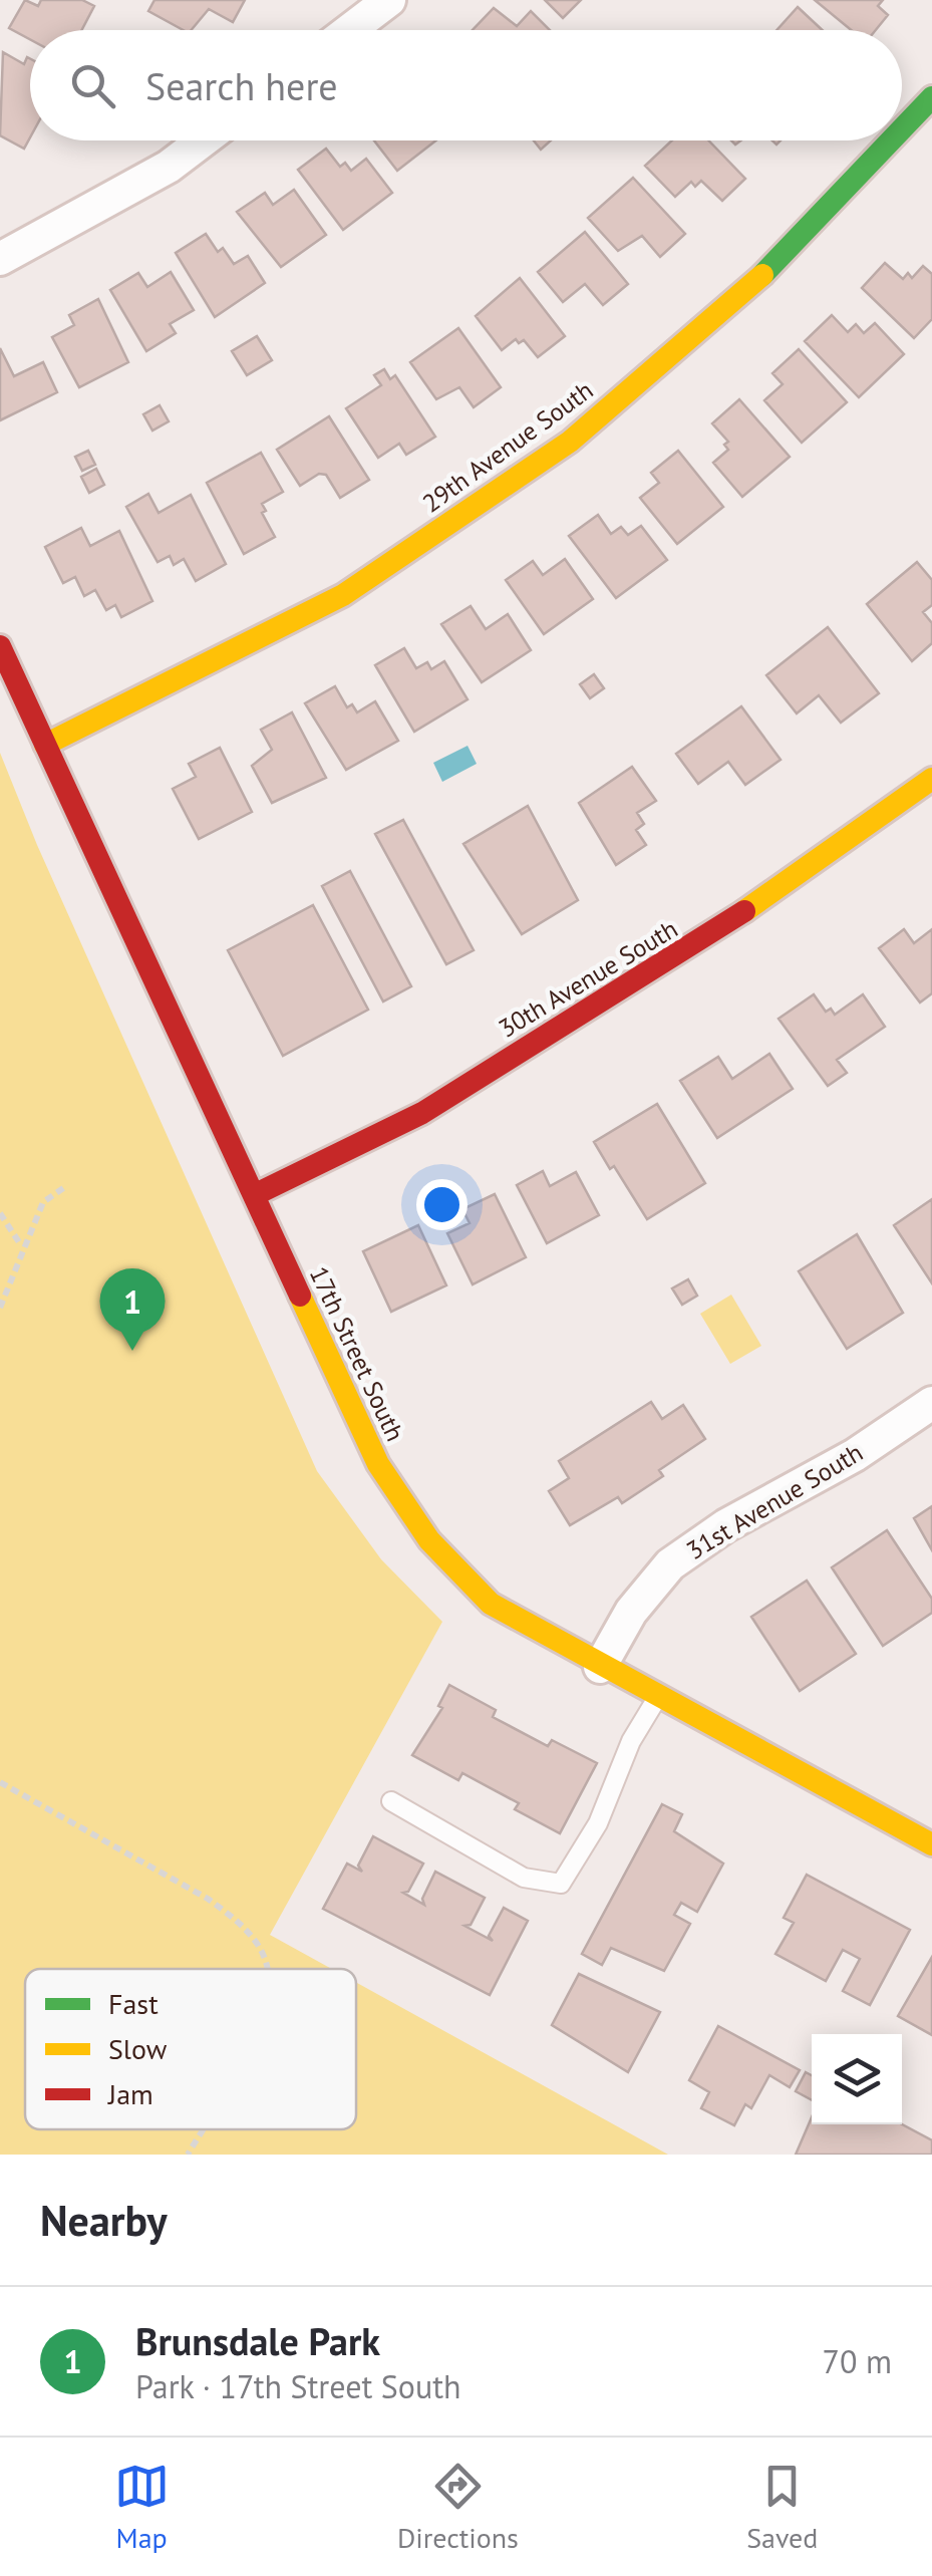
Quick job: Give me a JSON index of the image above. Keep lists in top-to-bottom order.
{
  "streets": {
    "street": [
      "29th Avenue South",
      "30th Avenue South",
      "17th Street South",
      "31st Avenue South"
    ]
  },
  "crossings": [
    ["29th Avenue South", "17th Street South"],
    ["30th Avenue South", "17th Street South"],
    ["17th Street South", "31st Avenue South"]
  ],
  "legend": ["Fast", "Slow", "Jam"],
  "page": {
    "search": "Search here",
    "pins": "1",
    "heading": "Nearby",
    "list": [
      {
        "mark": "1",
        "name": "Brunsdale Park",
        "note": "Park · 17th Street South",
        "value": "70 m"
      }
    ],
    "nav": ["Map", "Directions", "Saved"]
  }
}
